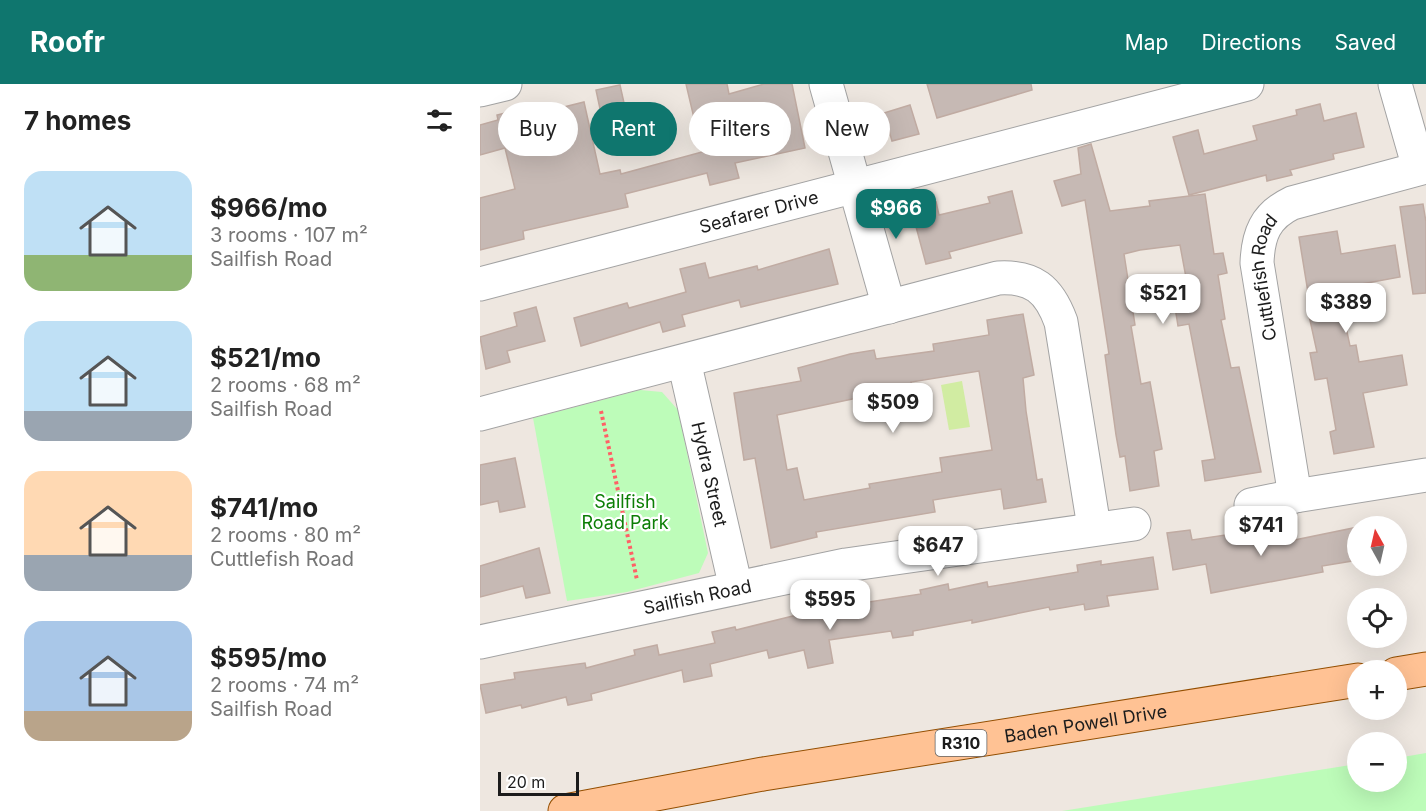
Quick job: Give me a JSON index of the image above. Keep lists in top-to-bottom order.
{
  "streets": {
    "main road": ["Baden Powell Drive", "R310"],
    "street": [
      "Seafarer Drive",
      "Cuttlefish Road",
      "Hydra Street",
      "Sailfish Road"
    ]
  },
  "crossings": [
    ["Hydra Street", "Sailfish Road"]
  ],
  "parks": ["Sailfish Road Park"],
  "scale_bar": "20 m",
  "north": "top",
  "page": {
    "header": "Roofr",
    "nav": ["Map", "Directions", "Saved"],
    "heading": "7 homes",
    "chip": [
      "Buy",
      "Rent",
      "Filters",
      "New"
    ],
    "list": [
      {
        "name": "$966/mo",
        "note": "3 rooms · 107 m² · Sailfish Road"
      },
      {
        "name": "$521/mo",
        "note": "2 rooms · 68 m² · Sailfish Road"
      },
      {
        "name": "$741/mo",
        "note": "2 rooms · 80 m² · Cuttlefish Road"
      },
      {
        "name": "$595/mo",
        "note": "2 rooms · 74 m² · Sailfish Road"
      }
    ],
    "price": [
      "$966",
      "$521",
      "$389",
      "$509",
      "$741",
      "$647",
      "$595"
    ],
    "map_buttons": ["+", "−"],
    "scale": "20 m"
  }
}
